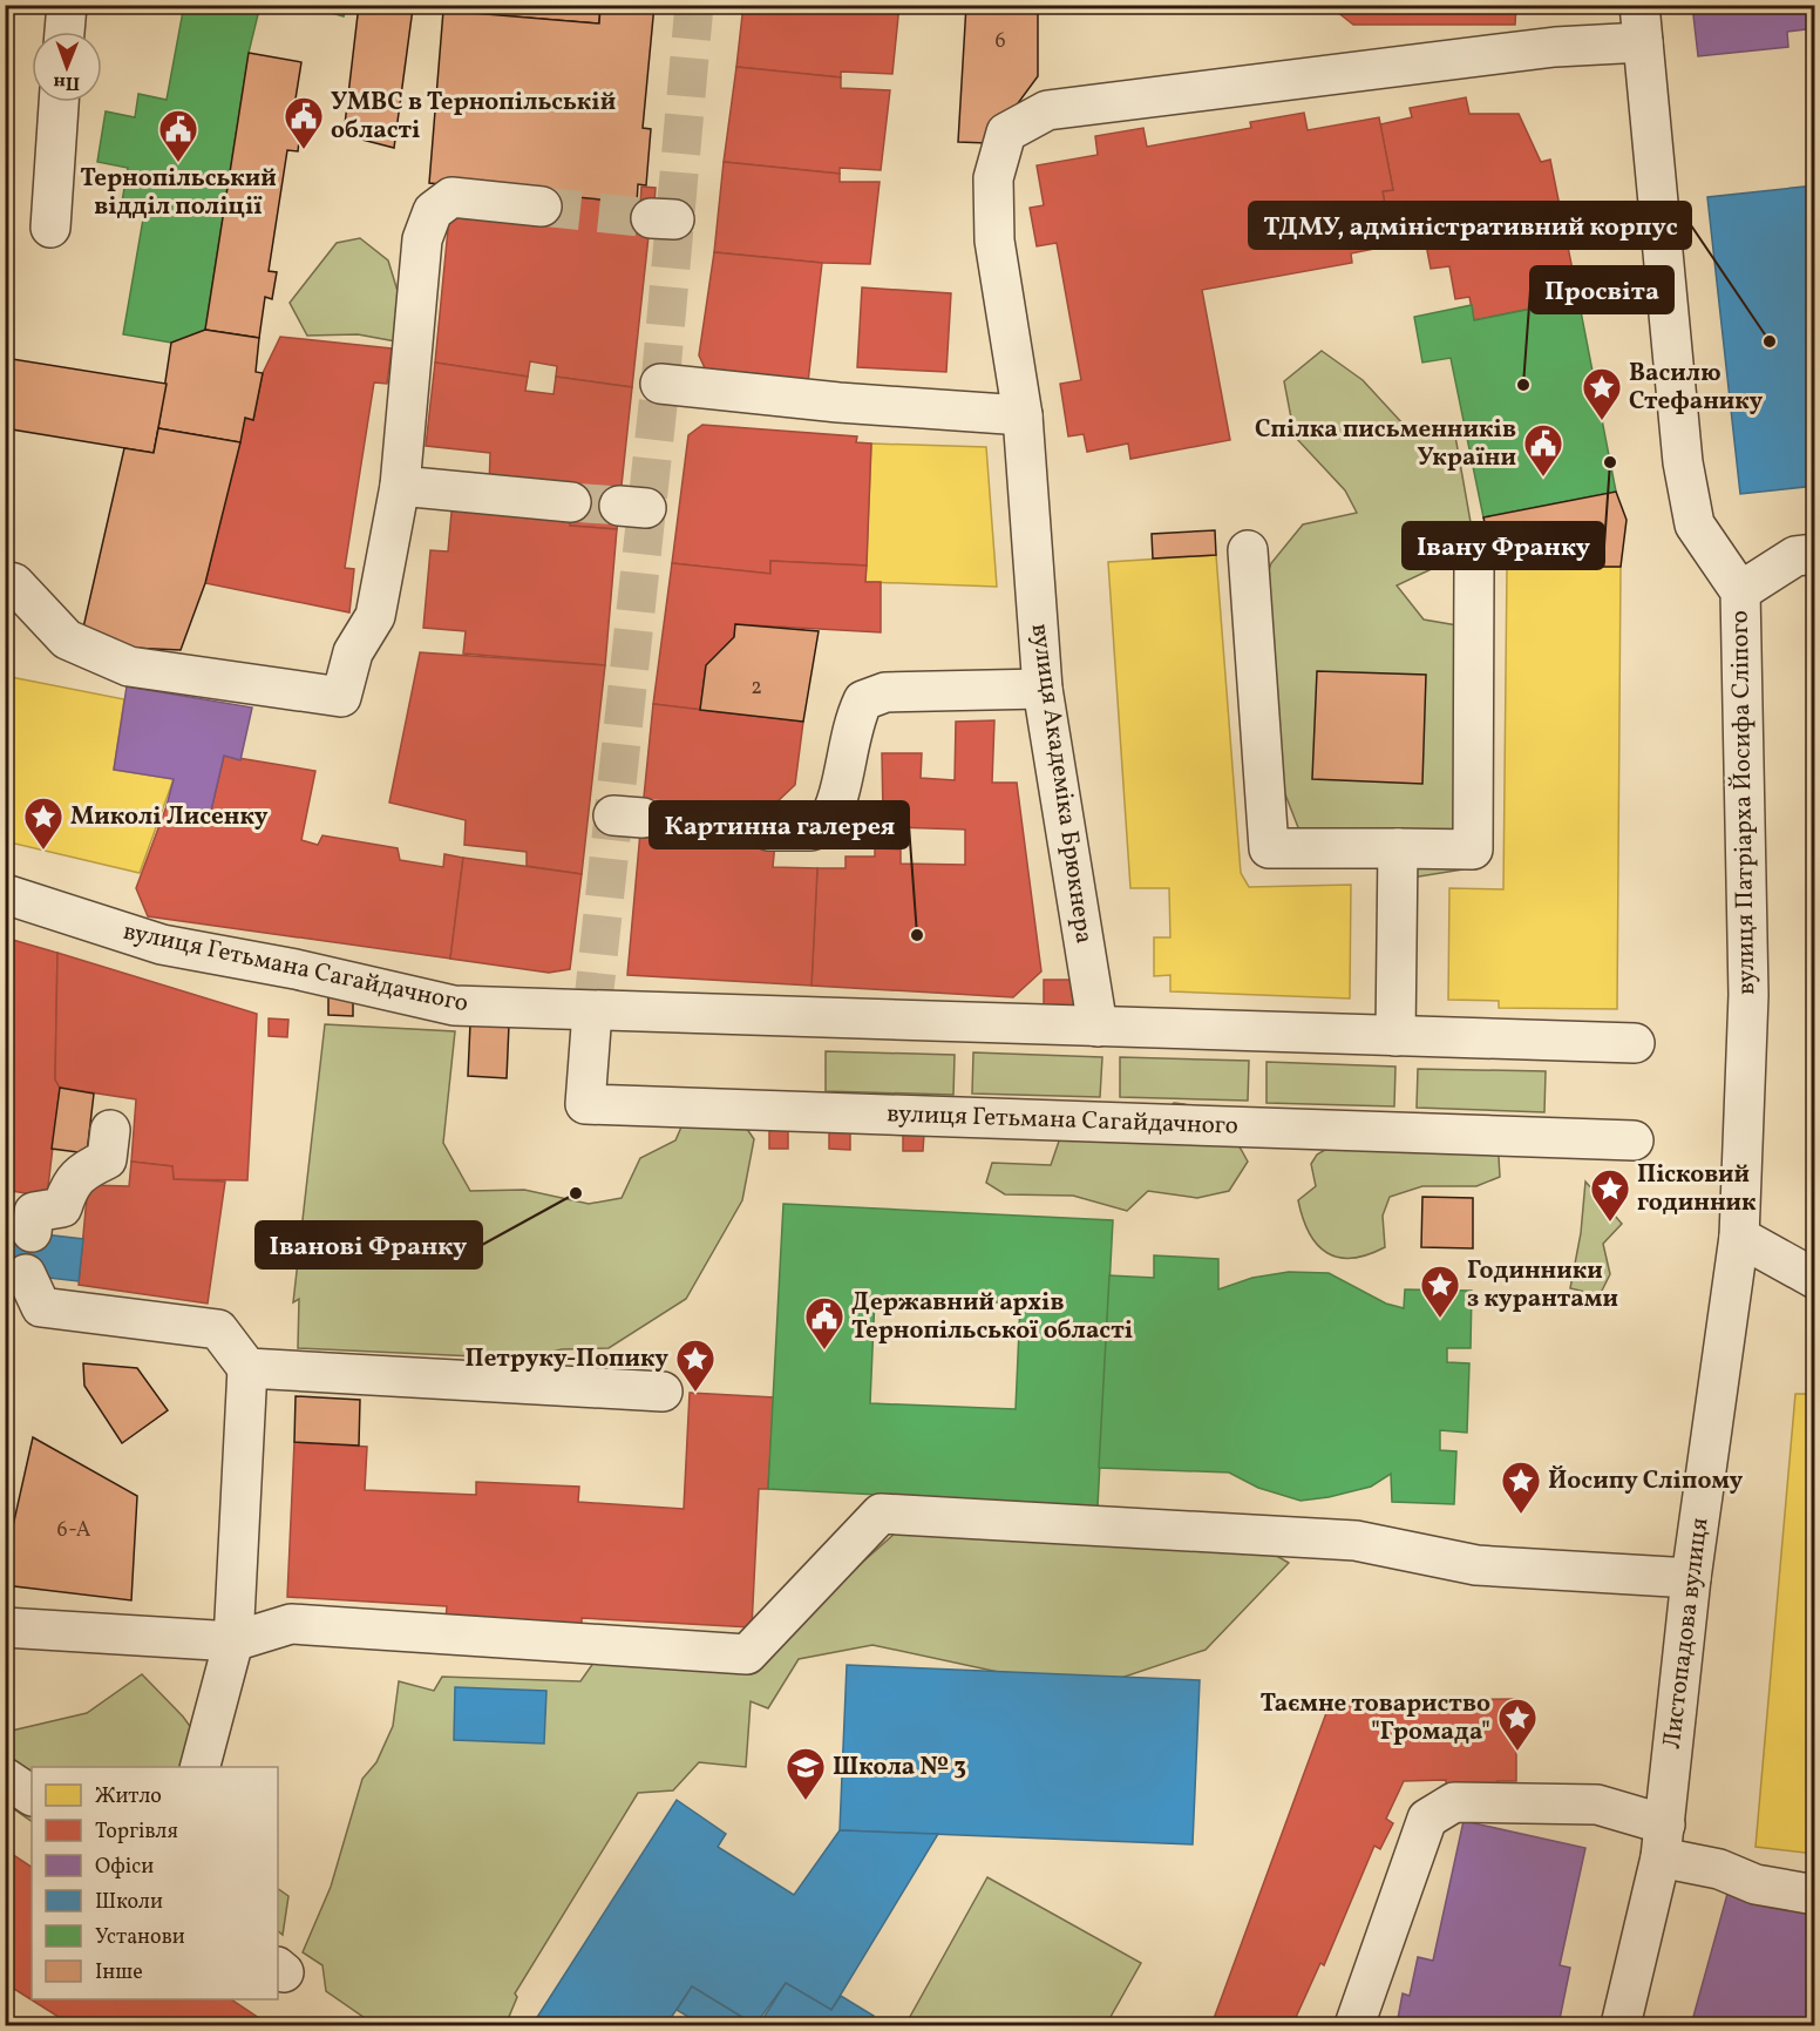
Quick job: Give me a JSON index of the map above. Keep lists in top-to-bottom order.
{
  "streets": {
    "street": [
      "вулиця Академіка Брюкнера",
      "вулиця Патріарха Йосифа Сліпого",
      "вулиця Гетьмана Сагайдачного",
      "Листопадова вулиця"
    ]
  },
  "crossings": [
    ["вулиця Академіка Брюкнера", "вулиця Патріарха Йосифа Сліпого"],
    ["вулиця Академіка Брюкнера", "вулиця Гетьмана Сагайдачного"],
    ["вулиця Патріарха Йосифа Сліпого", "Листопадова вулиця"]
  ],
  "places": {
    "public building": [
      "УМВС в Тернопільській області",
      "Тернопільський відділ поліції",
      "Спілка письменників України",
      "Державний архів Тернопільської області"
    ],
    "other": [
      "ТДМУ, адміністративний корпус",
      "Просвіта",
      "Івану Франку",
      "Картинна галерея",
      "Іванові Франку"
    ],
    "place": [
      "Василю Стефанику",
      "Миколі Лисенку",
      "Пісковий годинник",
      "Годинники з курантами",
      "Петруку-Попику",
      "Йосипу Сліпому",
      "Таємне товариство \"Громада\""
    ],
    "school or university": ["Школа № 3"]
  },
  "house_numbers": ["6", "2", "6-А"],
  "legend": [
    "Житло",
    "Торгівля",
    "Офіси",
    "Школи",
    "Установи",
    "Інше"
  ],
  "north": "bottom"
}
